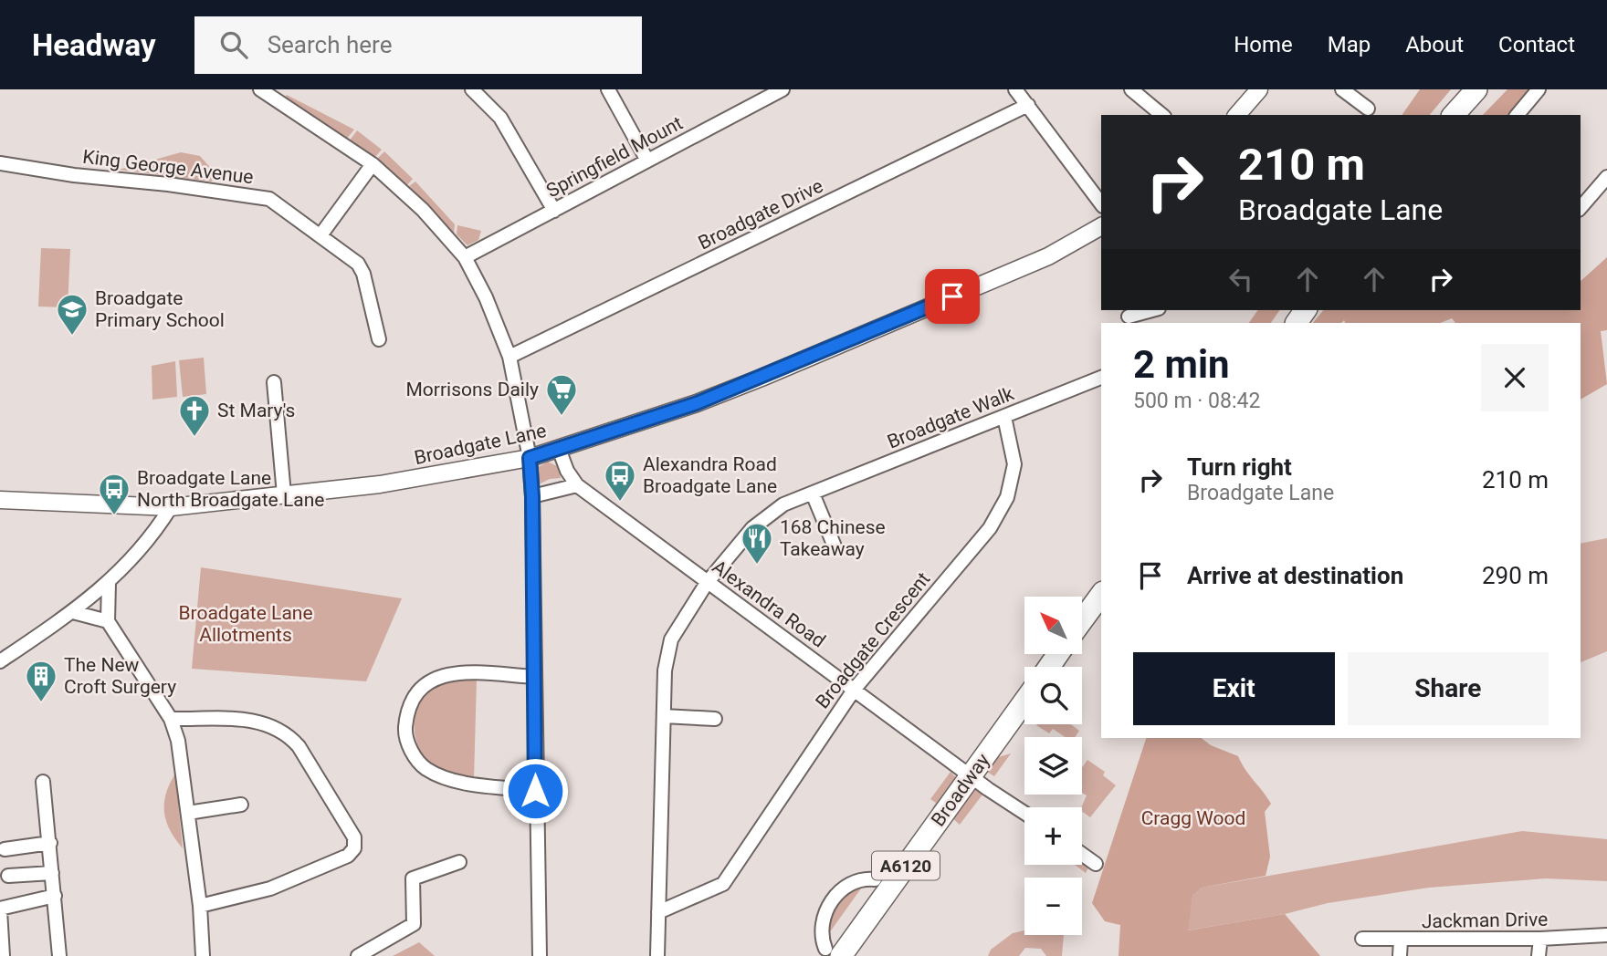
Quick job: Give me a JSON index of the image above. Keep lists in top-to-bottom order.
{
  "streets": {
    "highway": ["Broadway", "A6120"],
    "street": [
      "Springfield Mount",
      "King George Avenue",
      "Broadgate Drive",
      "Broadgate Walk",
      "Broadgate Lane",
      "Alexandra Road",
      "Broadgate Crescent",
      "Jackman Drive"
    ]
  },
  "crossings": [
    ["Broadgate Walk", "Alexandra Road"],
    ["Broadgate Walk", "Broadgate Crescent"],
    ["Broadgate Lane", "Alexandra Road"],
    ["Alexandra Road", "Broadgate Crescent"],
    ["Alexandra Road", "Broadway"]
  ],
  "parks": ["Broadgate Lane Allotments", "Cragg Wood"],
  "places": {
    "school or university": ["Broadgate Primary School"],
    "supermarket": ["Morrisons Daily"],
    "church": ["St Mary's"],
    "bus stop": ["Alexandra Road Broadgate Lane", "Broadgate Lane North Broadgate Lane"],
    "restaurant": ["168 Chinese Takeaway"],
    "building": ["The New Croft Surgery"]
  },
  "north": "top left",
  "page": {
    "header": "Headway",
    "search": "Search here",
    "nav": [
      "Home",
      "Map",
      "About",
      "Contact"
    ],
    "turn": ["210 m", "Broadgate Lane"],
    "heading": ["2 min", "500 m · 08:42"],
    "list": [
      {
        "name": "Turn right",
        "note": "Broadgate Lane",
        "value": "210 m"
      },
      {
        "name": "Arrive at destination",
        "value": "290 m"
      }
    ],
    "map_buttons": ["+", "−"],
    "buttons": ["Exit", "Share"]
  }
}
